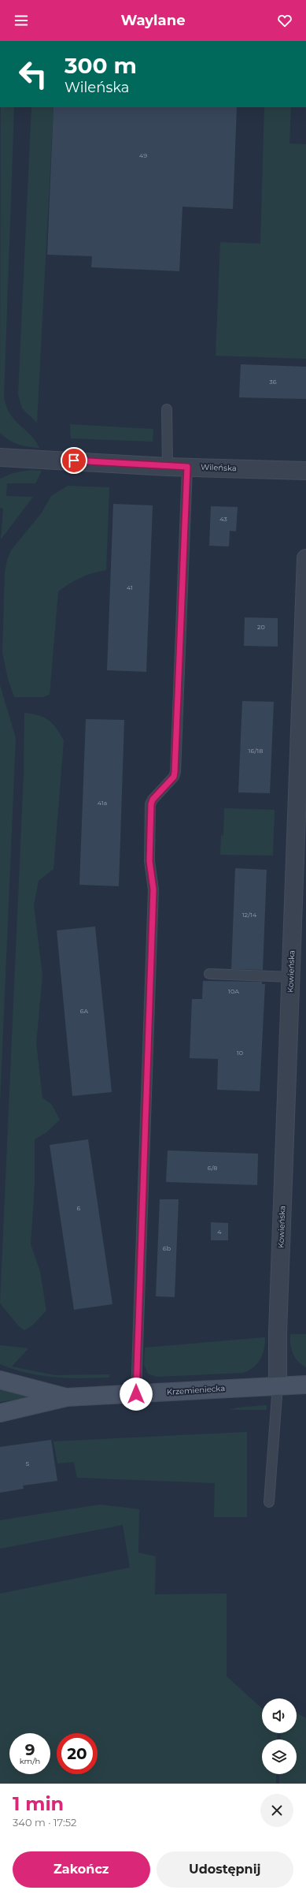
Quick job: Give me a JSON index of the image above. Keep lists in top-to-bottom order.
{
  "streets": {
    "main road": ["Krzemieniecka"],
    "street": ["Wileńska", "Kowieńska"]
  },
  "crossings": [
    ["Kowieńska", "Krzemieniecka"]
  ],
  "house_numbers": [
    "49",
    "36",
    "43",
    "41",
    "20",
    "16/18",
    "41a",
    "12/14",
    "10A",
    "6A",
    "10",
    "6/8",
    "6",
    "4",
    "6b",
    "5"
  ],
  "page": {
    "header": "Waylane",
    "turn": ["300 m", "Wileńska"],
    "speed": "9 km/h",
    "limit": "20",
    "heading": ["1 min", "340 m · 17:52"],
    "buttons": ["Zakończ", "Udostępnij"]
  }
}
